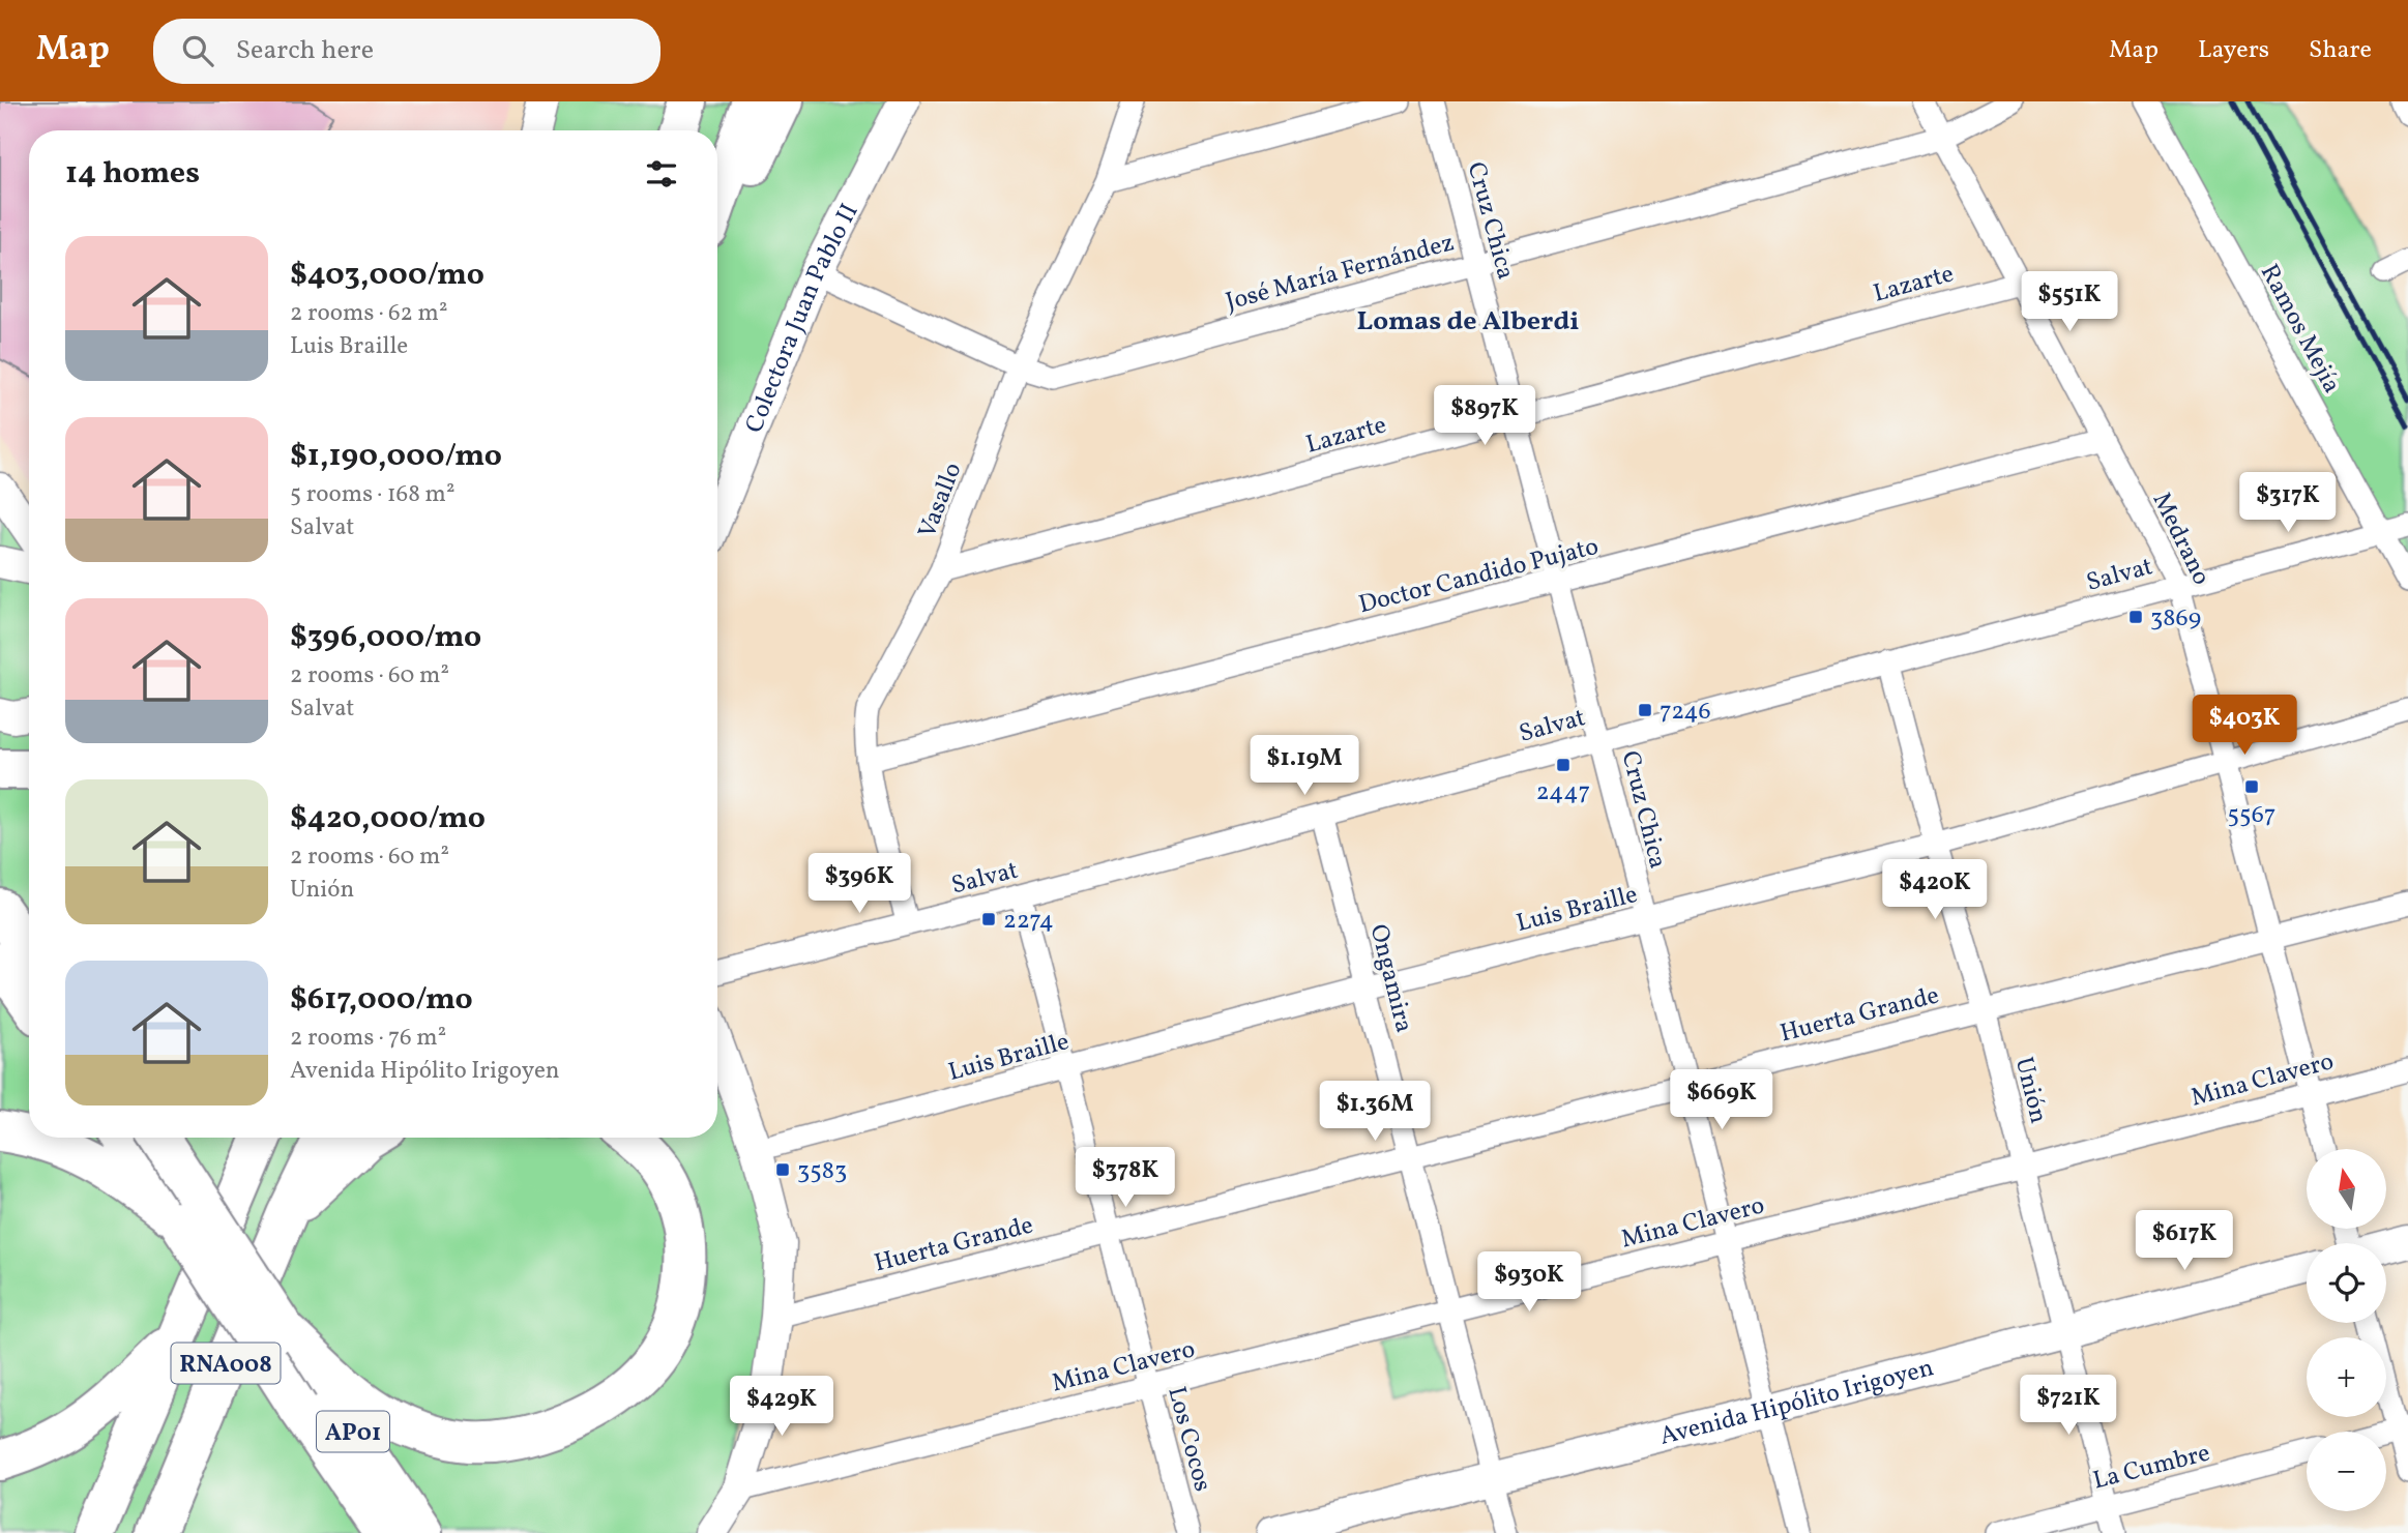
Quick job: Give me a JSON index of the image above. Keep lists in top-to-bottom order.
{
  "streets": {
    "highway": ["RNA008", "AP01"],
    "main road": ["Colectora Juan Pablo II", "Avenida Hipólito Irigoyen"],
    "street": [
      "Cruz Chica",
      "José María Fernández",
      "Lazarte",
      "Ramos Mejía",
      "Vasallo",
      "Medrano",
      "Salvat",
      "Doctor Candido Pujato",
      "Luis Braille",
      "Ongamira",
      "Huerta Grande",
      "Mina Clavero",
      "Unión",
      "Los Cocos",
      "La Cumbre"
    ]
  },
  "crossings": [
    ["Cruz Chica", "José María Fernández"],
    ["Cruz Chica", "Lazarte"],
    ["Cruz Chica", "Salvat"],
    ["Cruz Chica", "Doctor Candido Pujato"],
    ["Cruz Chica", "Luis Braille"],
    ["Cruz Chica", "Huerta Grande"],
    ["Cruz Chica", "Mina Clavero"],
    ["Cruz Chica", "Avenida Hipólito Irigoyen"],
    ["José María Fernández", "Colectora Juan Pablo II"],
    ["José María Fernández", "Vasallo"],
    ["José María Fernández", "Medrano"],
    ["Lazarte", "Vasallo"],
    ["Lazarte", "Medrano"],
    ["Ramos Mejía", "Salvat"],
    ["Vasallo", "Salvat"],
    ["Vasallo", "Doctor Candido Pujato"],
    ["Medrano", "Salvat"],
    ["Medrano", "Doctor Candido Pujato"],
    ["Medrano", "Luis Braille"],
    ["Medrano", "Huerta Grande"],
    ["Medrano", "Mina Clavero"],
    ["Salvat", "Ongamira"],
    ["Salvat", "Unión"],
    ["Salvat", "Los Cocos"],
    ["Luis Braille", "Ongamira"],
    ["Luis Braille", "Unión"],
    ["Luis Braille", "Los Cocos"],
    ["Ongamira", "Huerta Grande"],
    ["Ongamira", "Mina Clavero"],
    ["Ongamira", "Avenida Hipólito Irigoyen"],
    ["Huerta Grande", "Unión"],
    ["Huerta Grande", "Los Cocos"],
    ["Mina Clavero", "Unión"],
    ["Mina Clavero", "Los Cocos"],
    ["Unión", "Avenida Hipólito Irigoyen"],
    ["Unión", "La Cumbre"]
  ],
  "districts": ["Lomas de Alberdi"],
  "places": {
    "transit": [
      "3869",
      "7246",
      "2447",
      "5567",
      "2274",
      "3583"
    ]
  },
  "north": "top",
  "page": {
    "header": "Map",
    "search": "Search here",
    "nav": ["Map", "Layers", "Share"],
    "heading": "14 homes",
    "list": [
      {
        "name": "$403,000/mo",
        "note": "2 rooms · 62 m² · Luis Braille"
      },
      {
        "name": "$1,190,000/mo",
        "note": "5 rooms · 168 m² · Salvat"
      },
      {
        "name": "$396,000/mo",
        "note": "2 rooms · 60 m² · Salvat"
      },
      {
        "name": "$420,000/mo",
        "note": "2 rooms · 60 m² · Unión"
      },
      {
        "name": "$617,000/mo",
        "note": "2 rooms · 76 m² · Avenida Hipólito Irigoyen"
      }
    ],
    "price": [
      "$551K",
      "$897K",
      "$317K",
      "$403K",
      "$1.19M",
      "$396K",
      "$420K",
      "$669K",
      "$1.36M",
      "$378K",
      "$617K",
      "$930K",
      "$721K",
      "$429K"
    ],
    "map_buttons": ["+", "−"]
  }
}
